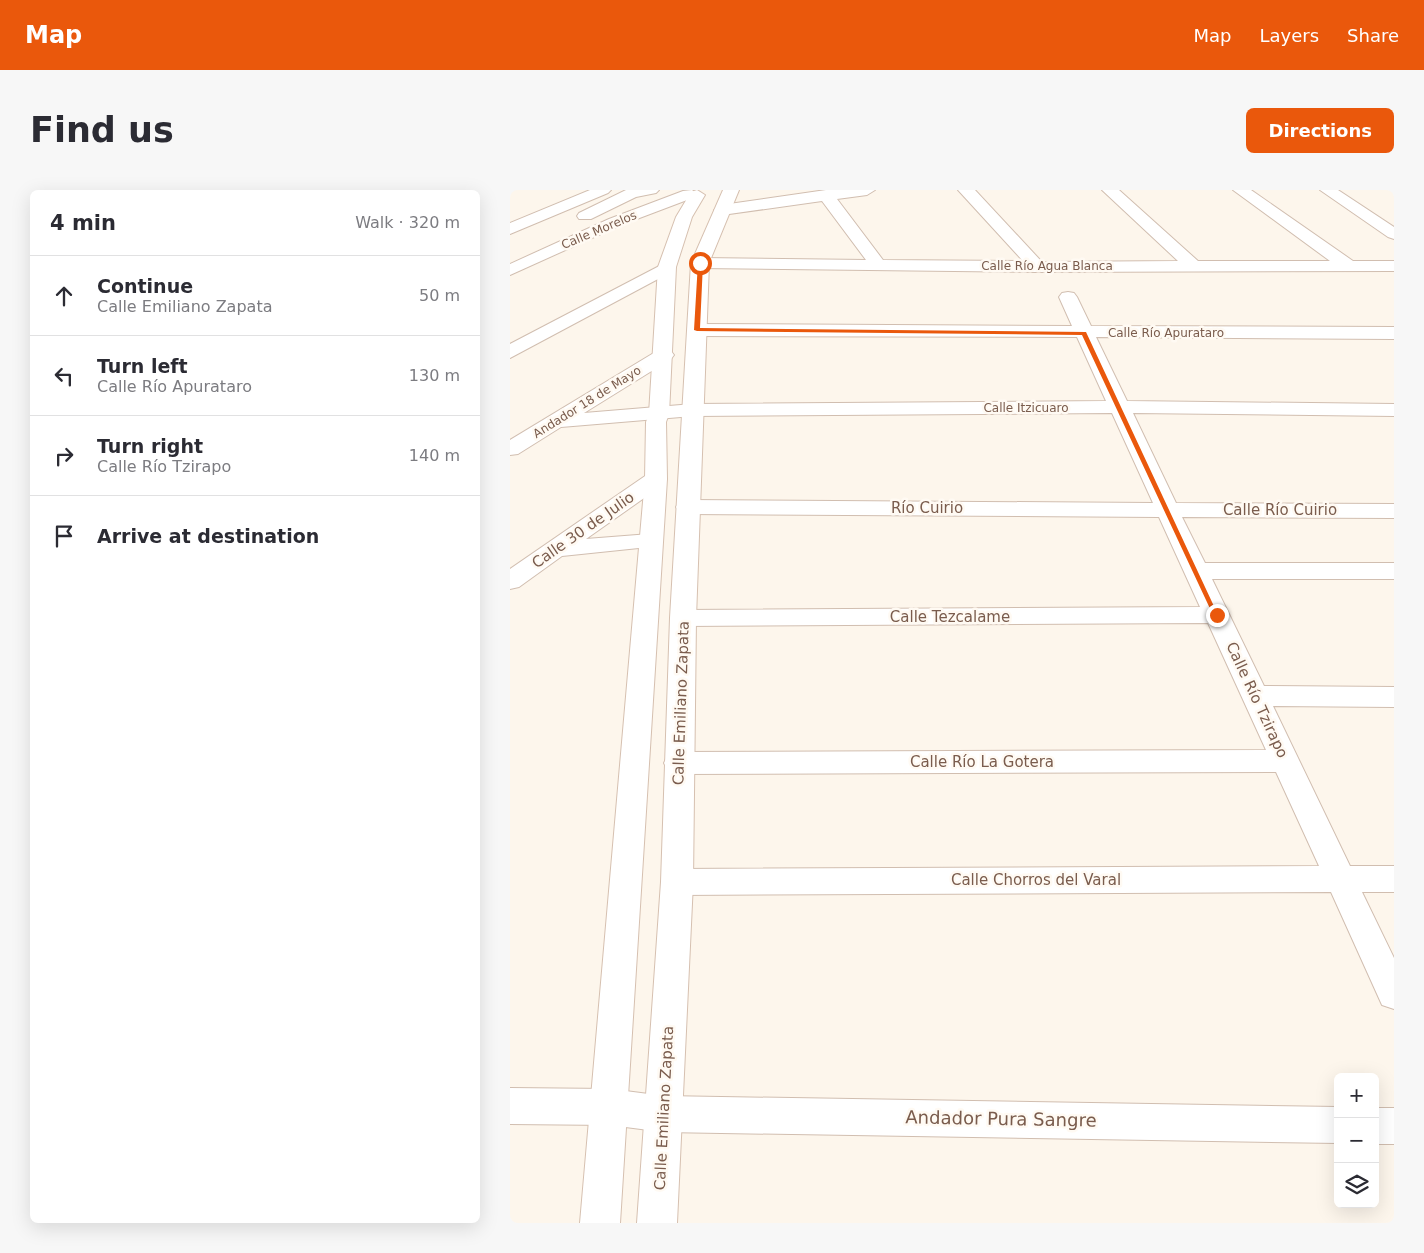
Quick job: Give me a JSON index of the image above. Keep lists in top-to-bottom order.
{
  "streets": {
    "street": [
      "Calle Morelos",
      "Calle Río Agua Blanca",
      "Calle Río Apurataro",
      "Andador 18 de Mayo",
      "Calle Itzicuaro",
      "Río Cuirio",
      "Calle Río Cuirio",
      "Calle 30 de Julio",
      "Calle Tezcalame",
      "Calle Río Tzirapo",
      "Calle Emiliano Zapata",
      "Calle Río La Gotera",
      "Calle Chorros del Varal",
      "Andador Pura Sangre"
    ]
  },
  "crossings": [
    ["Calle Morelos", "Calle Emiliano Zapata"],
    ["Calle Río Agua Blanca", "Calle Emiliano Zapata"],
    ["Calle Río Apurataro", "Calle Río Tzirapo"],
    ["Calle Río Apurataro", "Calle Emiliano Zapata"],
    ["Andador 18 de Mayo", "Calle Itzicuaro"],
    ["Calle Itzicuaro", "Calle Río Tzirapo"],
    ["Calle Itzicuaro", "Calle Emiliano Zapata"],
    ["Río Cuirio", "Calle Río Cuirio"],
    ["Río Cuirio", "Calle Río Tzirapo"],
    ["Río Cuirio", "Calle Emiliano Zapata"],
    ["Calle Río Cuirio", "Calle Río Tzirapo"],
    ["Calle Tezcalame", "Calle Río Tzirapo"],
    ["Calle Tezcalame", "Calle Emiliano Zapata"],
    ["Calle Río Tzirapo", "Calle Río La Gotera"],
    ["Calle Río Tzirapo", "Calle Chorros del Varal"],
    ["Calle Emiliano Zapata", "Calle Río La Gotera"],
    ["Calle Emiliano Zapata", "Calle Chorros del Varal"],
    ["Calle Emiliano Zapata", "Andador Pura Sangre"]
  ],
  "page": {
    "header": "Map",
    "nav": ["Map", "Layers", "Share"],
    "buttons": "Directions",
    "title": "Find us",
    "heading": ["4 min", "Walk · 320 m"],
    "list": [
      ["Continue", "Calle Emiliano Zapata", "50 m"],
      ["Turn left", "Calle Río Apurataro", "130 m"],
      ["Turn right", "Calle Río Tzirapo", "140 m"],
      "Arrive at destination"
    ],
    "map_buttons": ["+", "−"]
  }
}
